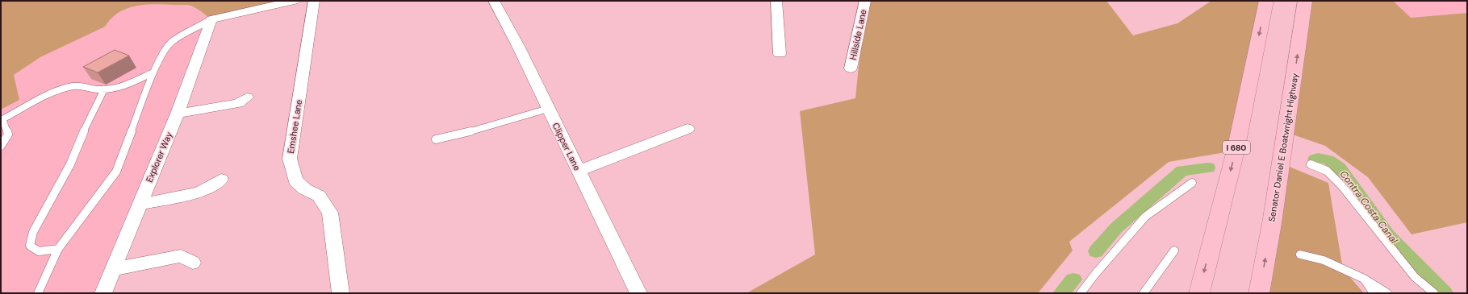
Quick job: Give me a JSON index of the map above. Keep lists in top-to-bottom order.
{
  "streets": {
    "highway": ["I 680", "Senator Daniel E Boatwright Highway"],
    "street": [
      "Hillside Lane",
      "Emshee Lane",
      "Clipper Lane",
      "Explorer Way"
    ]
  },
  "water": ["Contra Costa Canal"]
}
